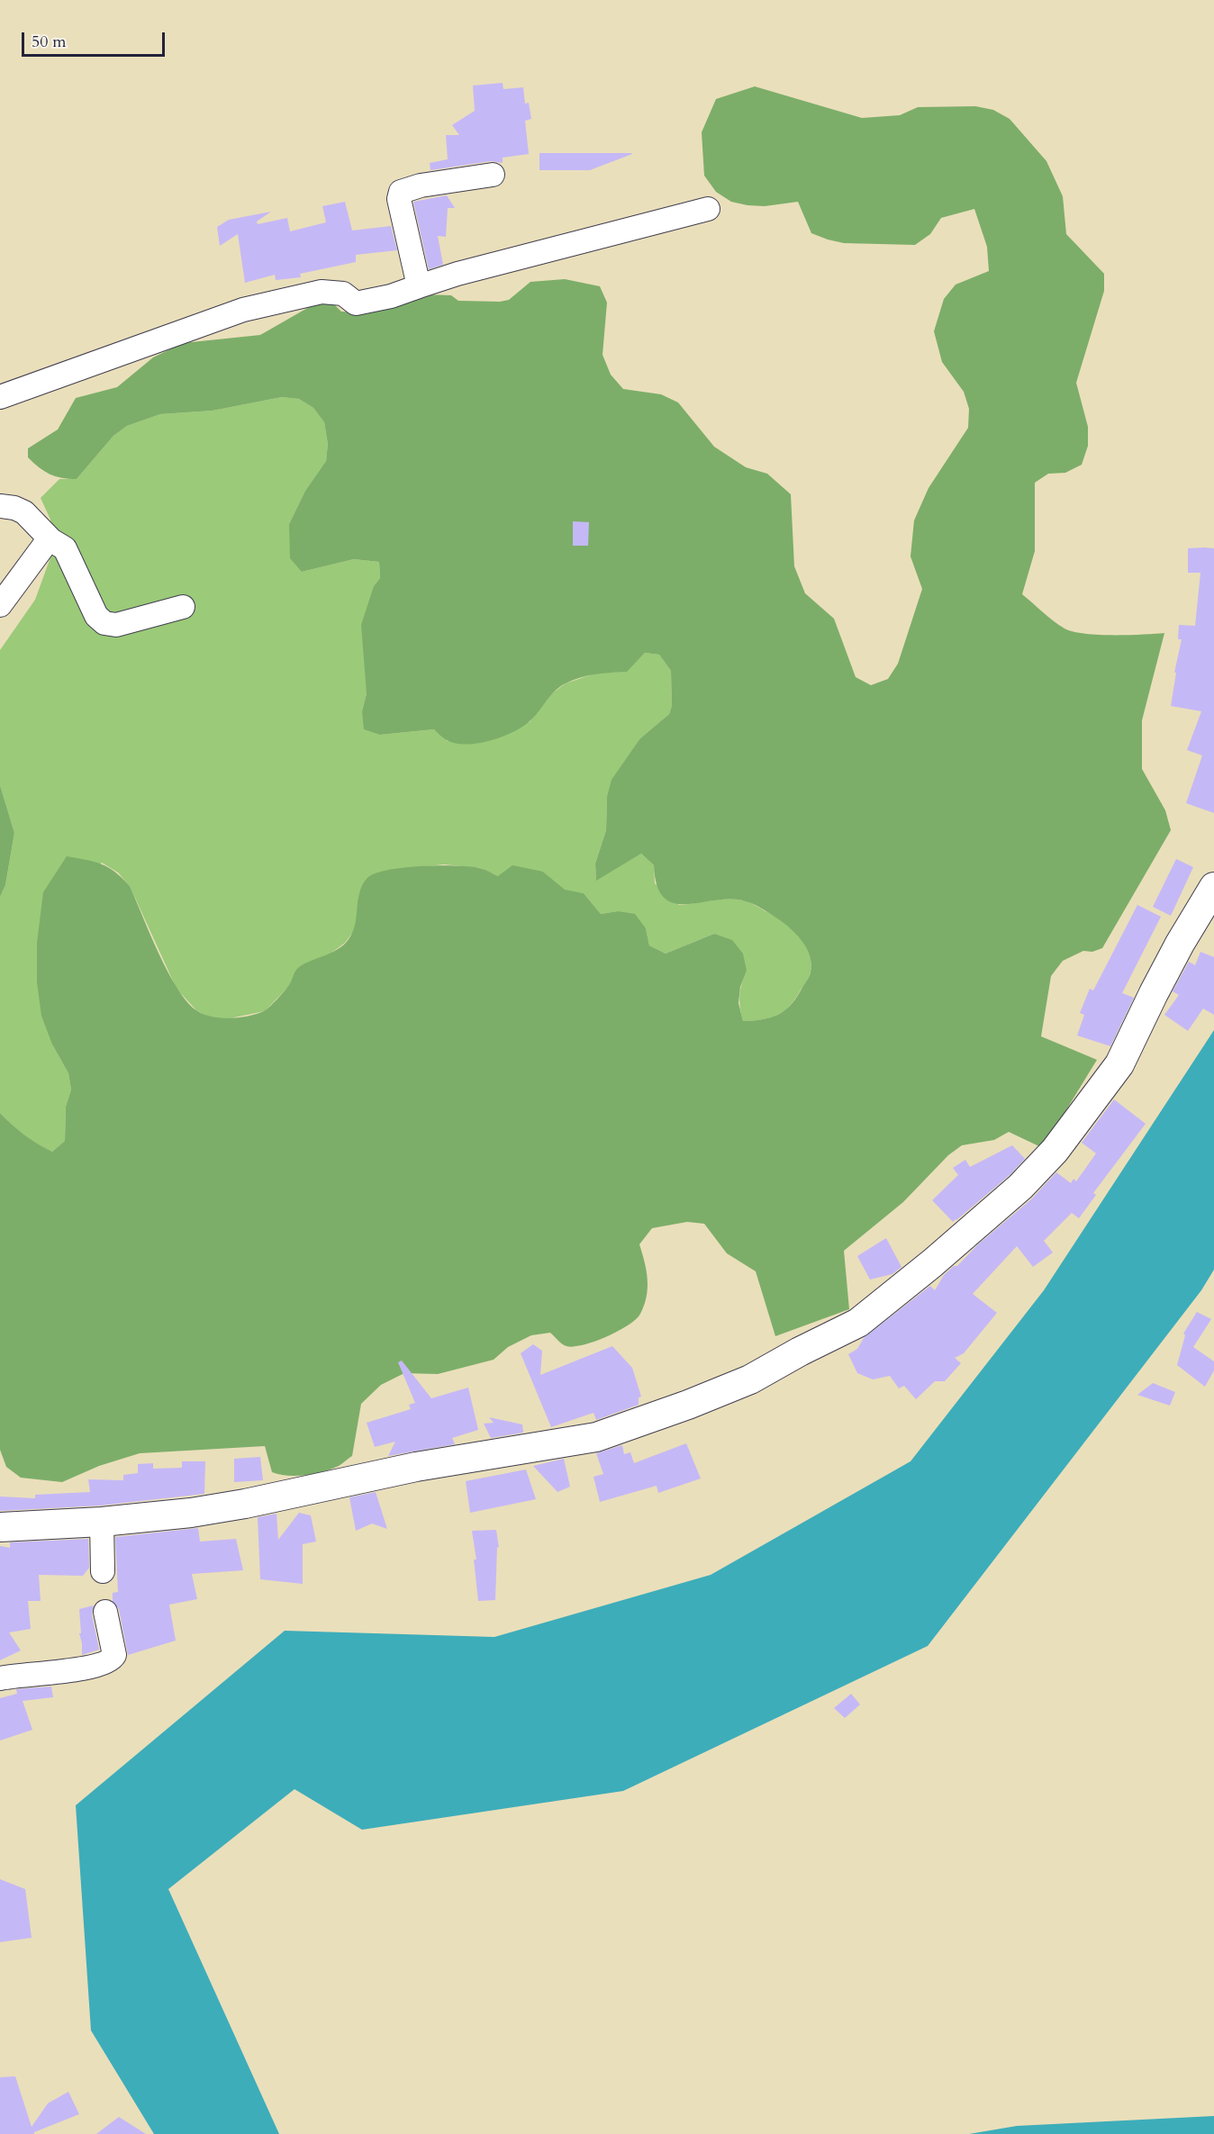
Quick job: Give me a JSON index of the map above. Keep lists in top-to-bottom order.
{
  "scale_bar": "50 m"
}
